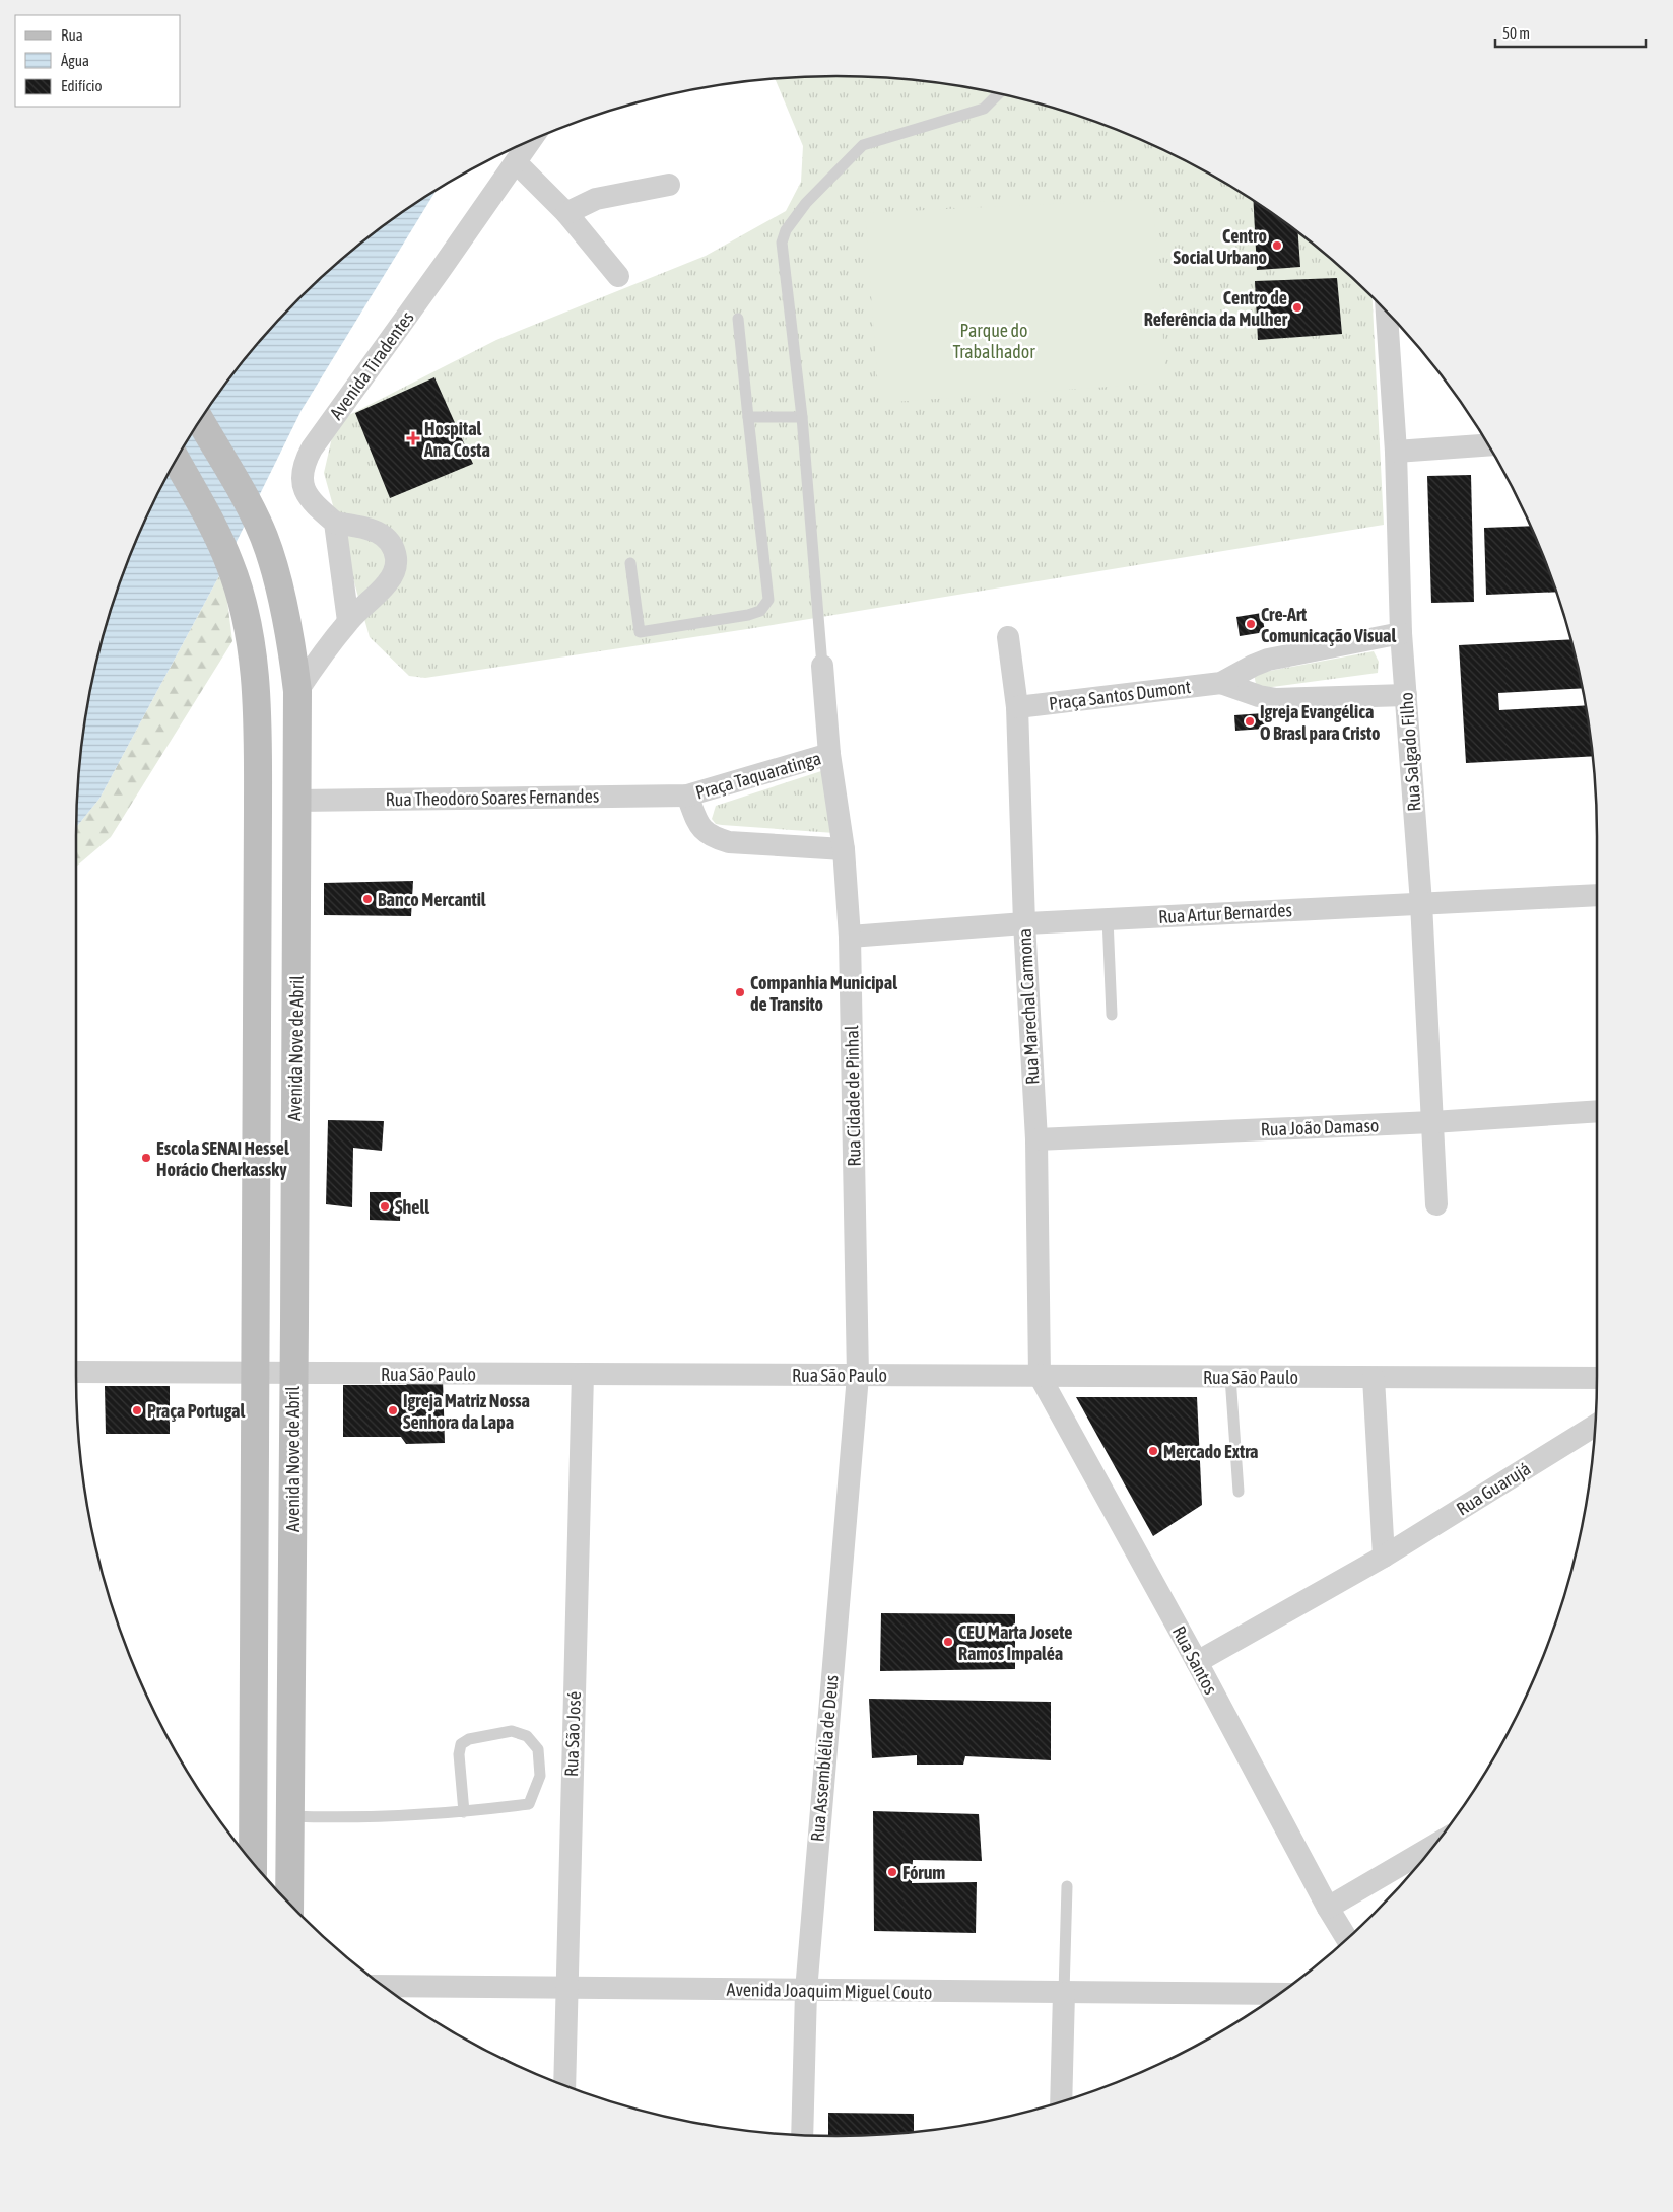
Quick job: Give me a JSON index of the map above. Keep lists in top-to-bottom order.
{
  "streets": {
    "main road": ["Avenida Nove de Abril"],
    "street": [
      "Avenida Tiradentes",
      "Praça Santos Dumont",
      "Rua Salgado Filho",
      "Praça Taquaratinga",
      "Rua Theodoro Soares Fernandes",
      "Rua Artur Bernardes",
      "Rua Marechal Carmona",
      "Rua Cidade de Pinhal",
      "Rua João Damaso",
      "Rua São Paulo",
      "Rua Guarujá",
      "Rua Santos",
      "Rua São José",
      "Rua Assemblélia de Deus",
      "Avenida Joaquim Miguel Couto"
    ]
  },
  "crossings": [
    ["Praça Santos Dumont", "Rua Salgado Filho"],
    ["Praça Santos Dumont", "Rua Marechal Carmona"],
    ["Rua Salgado Filho", "Rua Artur Bernardes"],
    ["Rua Salgado Filho", "Rua João Damaso"],
    ["Praça Taquaratinga", "Rua Theodoro Soares Fernandes"],
    ["Praça Taquaratinga", "Rua Cidade de Pinhal"],
    ["Rua Theodoro Soares Fernandes", "Avenida Nove de Abril"],
    ["Rua Artur Bernardes", "Rua Marechal Carmona"],
    ["Rua Artur Bernardes", "Rua Cidade de Pinhal"],
    ["Rua Marechal Carmona", "Rua João Damaso"],
    ["Rua Marechal Carmona", "Rua São Paulo"],
    ["Rua Marechal Carmona", "Rua Santos"],
    ["Avenida Nove de Abril", "Rua São Paulo"],
    ["Rua Cidade de Pinhal", "Rua São Paulo"],
    ["Rua Cidade de Pinhal", "Rua Assemblélia de Deus"],
    ["Rua São Paulo", "Rua Santos"],
    ["Rua São Paulo", "Rua São José"],
    ["Rua São Paulo", "Rua Assemblélia de Deus"],
    ["Rua Guarujá", "Rua Santos"],
    ["Rua São José", "Avenida Joaquim Miguel Couto"],
    ["Rua Assemblélia de Deus", "Avenida Joaquim Miguel Couto"]
  ],
  "parks": ["Parque do Trabalhador"],
  "places": {
    "other": [
      "Centro Social Urbano",
      "Centro de Referência da Mulher",
      "Cre-Art Comunicação Visual",
      "Igreja Evangélica O Brasl para Cristo",
      "Banco Mercantil",
      "Companhia Municipal de Transito",
      "Escola SENAI Hessel Horácio Cherkassky",
      "Shell",
      "Praça Portugal",
      "Igreja Matriz Nossa Senhora da Lapa",
      "Mercado Extra",
      "CEU Marta Josete Ramos Impaléa",
      "Fórum"
    ],
    "health": ["Hospital Ana Costa"]
  },
  "legend": ["Rua", "Água", "Edifício"],
  "scale_bar": "50 m"
}
